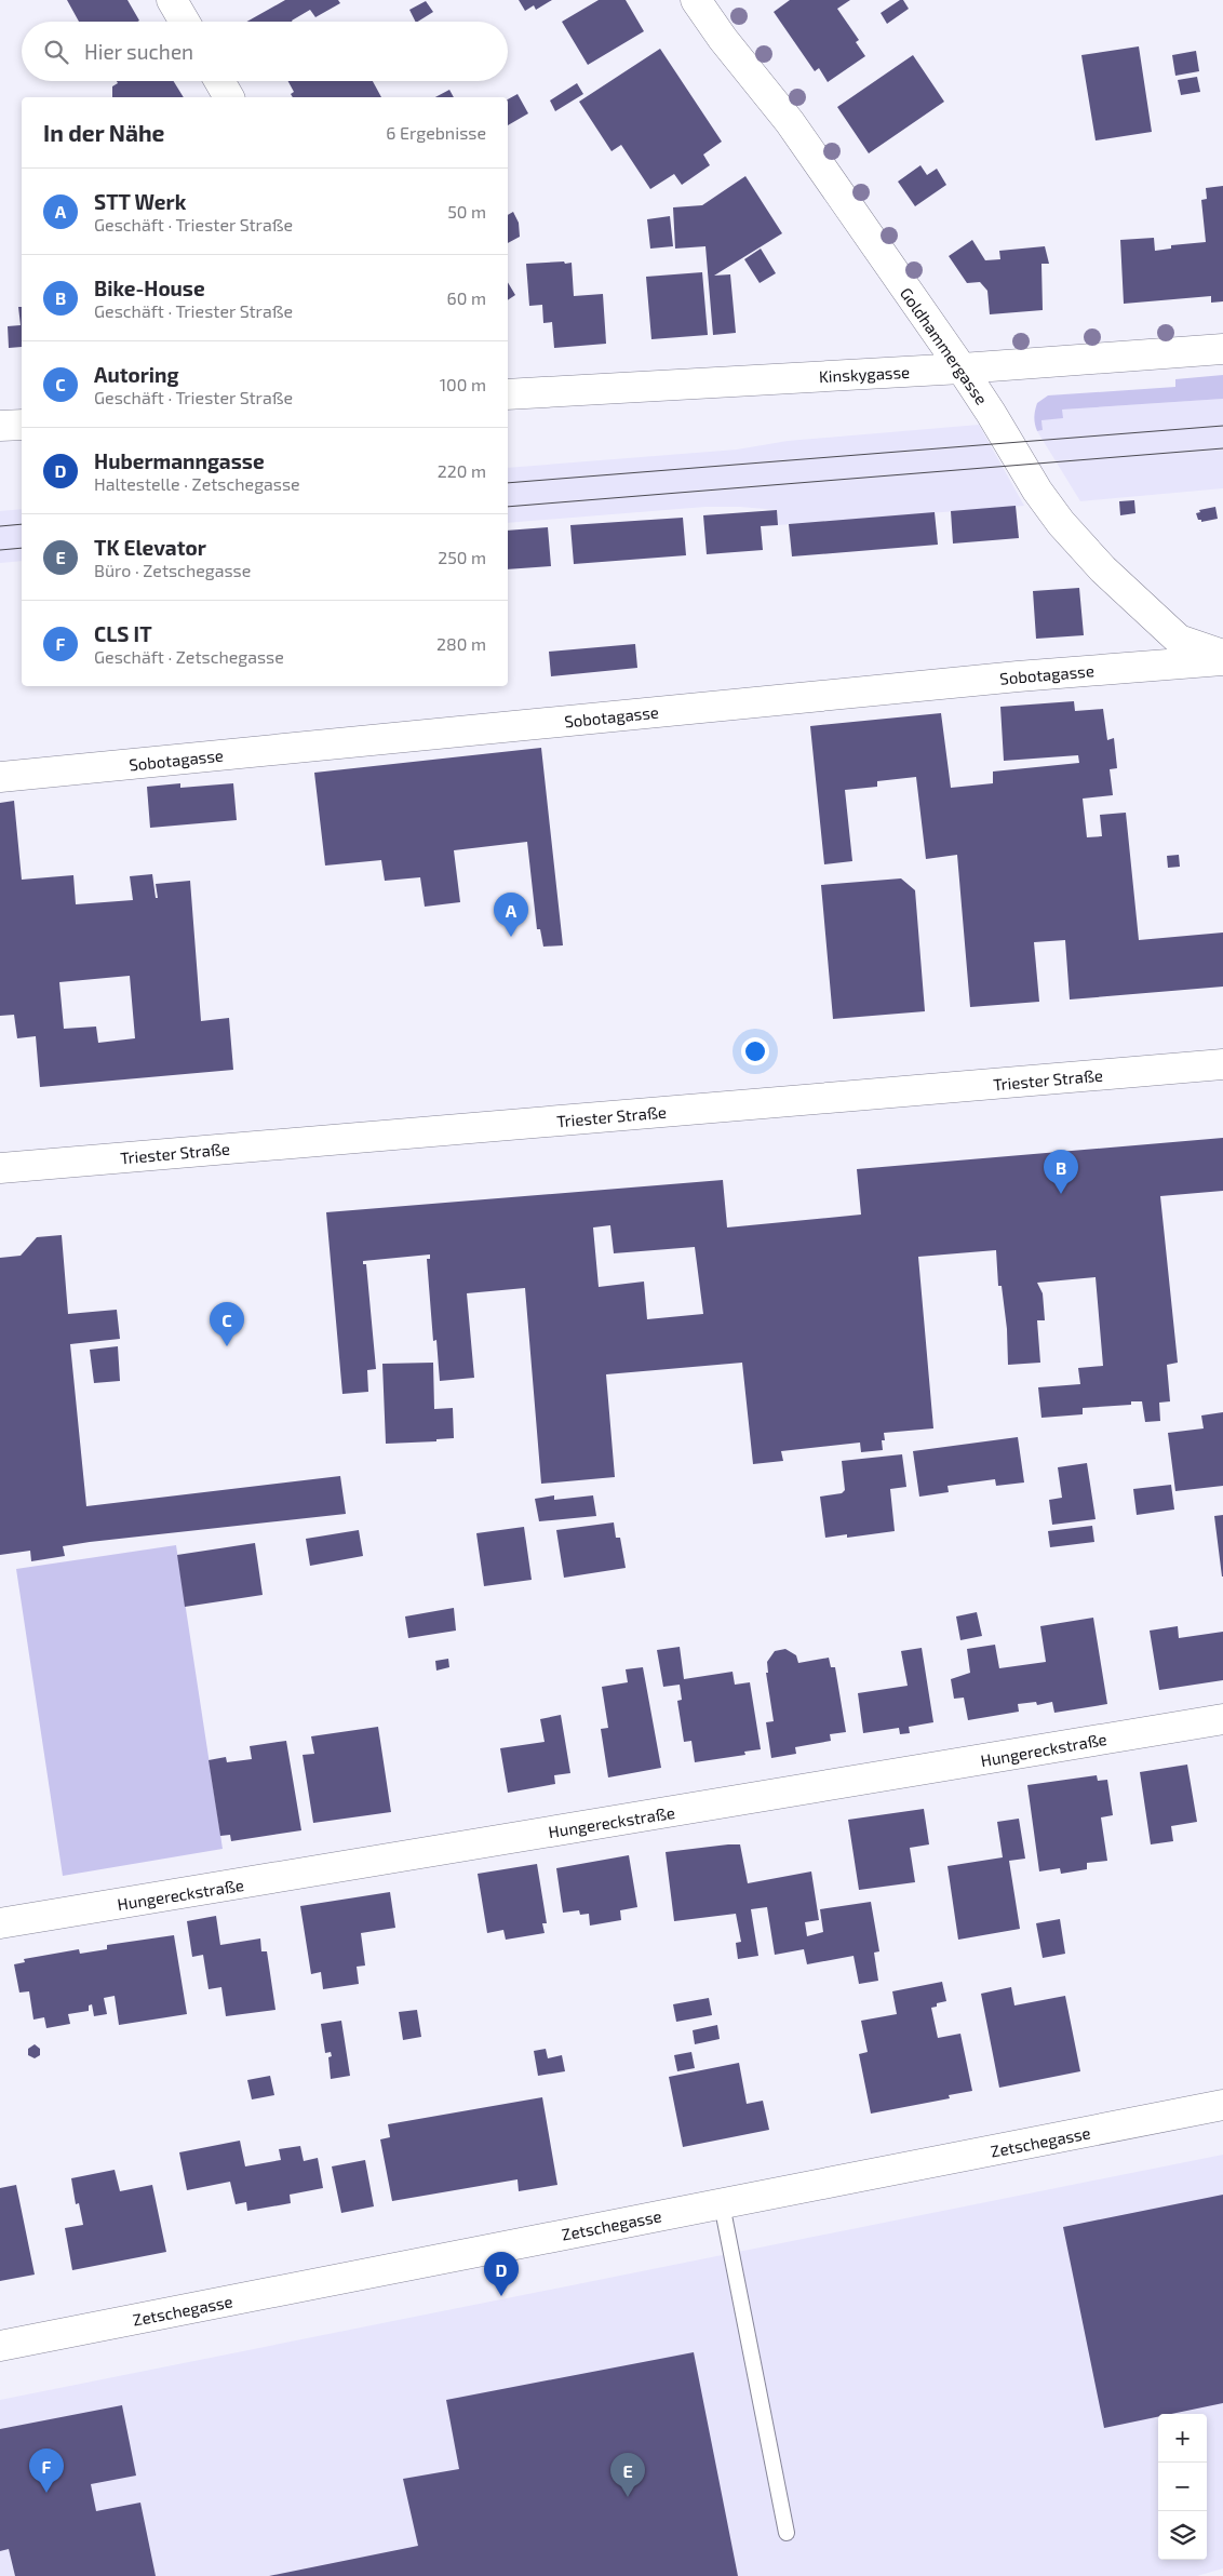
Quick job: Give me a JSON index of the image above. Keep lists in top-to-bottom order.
{
  "streets": {
    "street": [
      "Goldhammergasse",
      "Kinskygasse",
      "Sobotagasse",
      "Triester Straße",
      "Hungereckstraße",
      "Zetschegasse"
    ]
  },
  "crossings": [
    ["Goldhammergasse", "Kinskygasse"]
  ],
  "page": {
    "search": "Hier suchen",
    "heading": ["In der Nähe", "6 Ergebnisse"],
    "list": [
      {
        "mark": "A",
        "name": "STT Werk",
        "note": "Geschäft · Triester Straße",
        "value": "50 m"
      },
      {
        "mark": "B",
        "name": "Bike-House",
        "note": "Geschäft · Triester Straße",
        "value": "60 m"
      },
      {
        "mark": "C",
        "name": "Autoring",
        "note": "Geschäft · Triester Straße",
        "value": "100 m"
      },
      {
        "mark": "D",
        "name": "Hubermanngasse",
        "note": "Haltestelle · Zetschegasse",
        "value": "220 m"
      },
      {
        "mark": "E",
        "name": "TK Elevator",
        "note": "Büro · Zetschegasse",
        "value": "250 m"
      },
      {
        "mark": "F",
        "name": "CLS IT",
        "note": "Geschäft · Zetschegasse",
        "value": "280 m"
      }
    ],
    "pins": [
      "A",
      "B",
      "C",
      "D",
      "F",
      "E"
    ],
    "map_buttons": ["+", "−"]
  }
}
